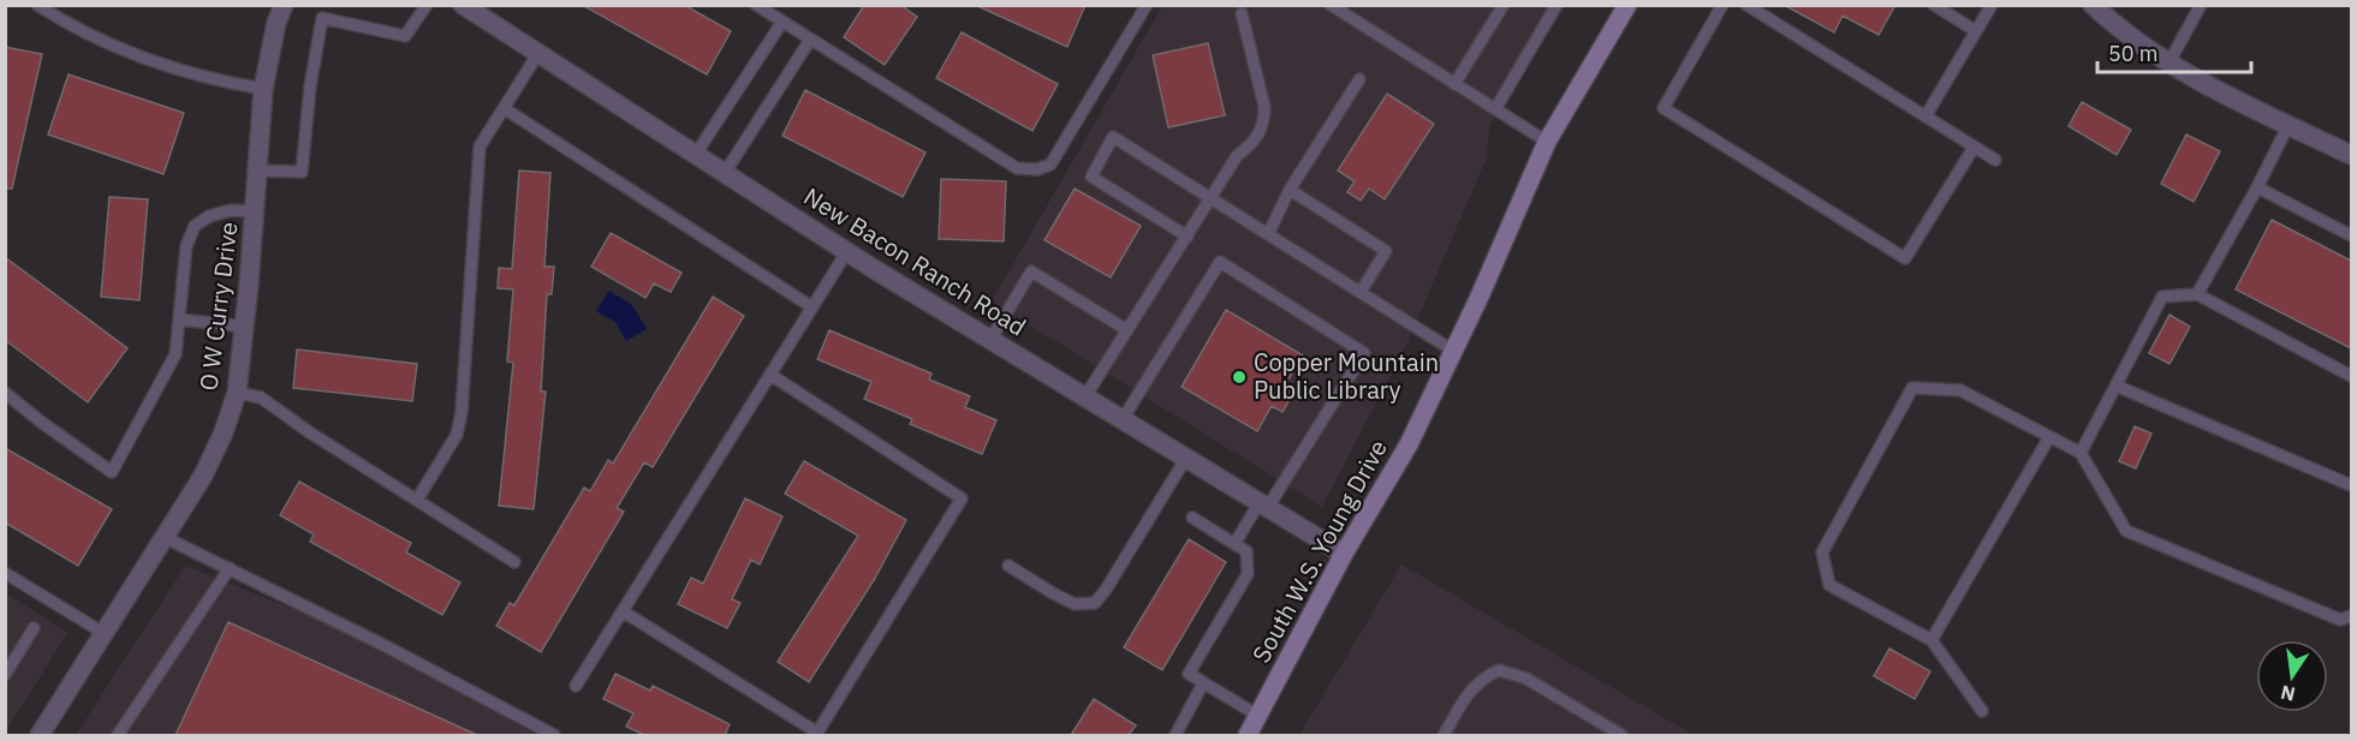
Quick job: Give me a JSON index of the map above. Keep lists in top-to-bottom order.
{
  "streets": {
    "main road": ["South W.S. Young Drive"],
    "street": ["New Bacon Ranch Road", "O W Curry Drive"]
  },
  "crossings": [
    ["New Bacon Ranch Road", "South W.S. Young Drive"]
  ],
  "places": ["Copper Mountain Public Library"],
  "scale_bar": "50 m",
  "north": "bottom"
}
